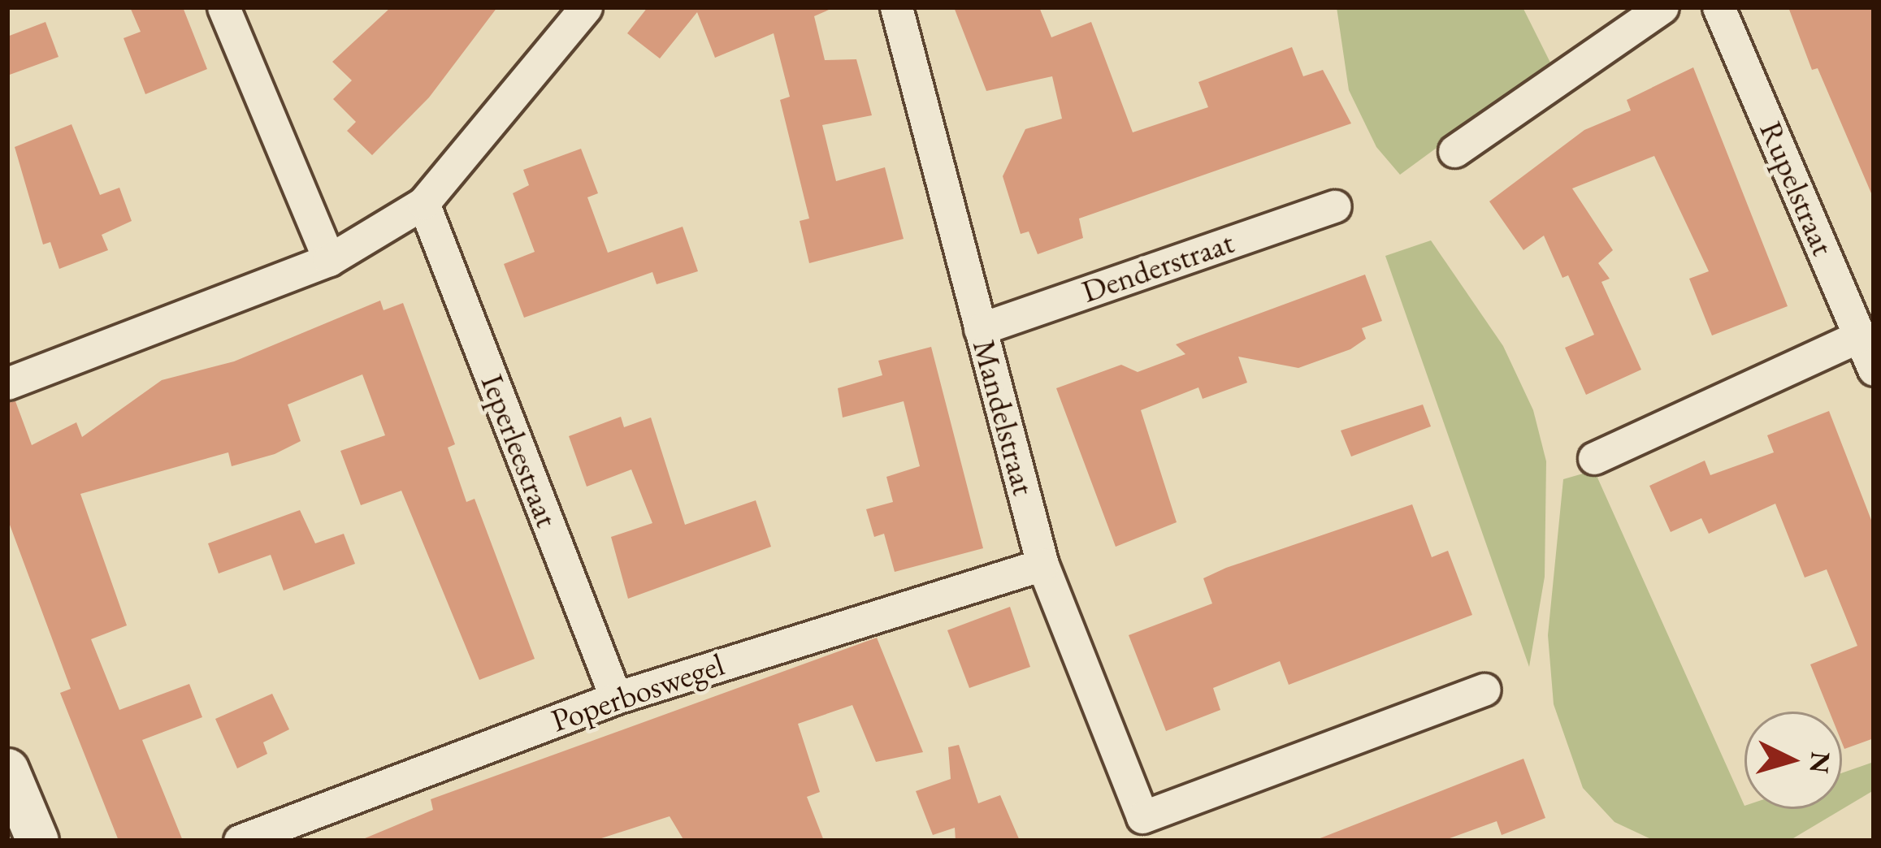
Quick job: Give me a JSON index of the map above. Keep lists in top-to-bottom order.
{
  "streets": {
    "street": [
      "Rupelstraat",
      "Denderstraat",
      "Mandelstraat",
      "Ieperleestraat",
      "Poperboswegel"
    ]
  },
  "crossings": [
    ["Denderstraat", "Mandelstraat"],
    ["Mandelstraat", "Poperboswegel"],
    ["Ieperleestraat", "Poperboswegel"]
  ],
  "north": "right"
}
